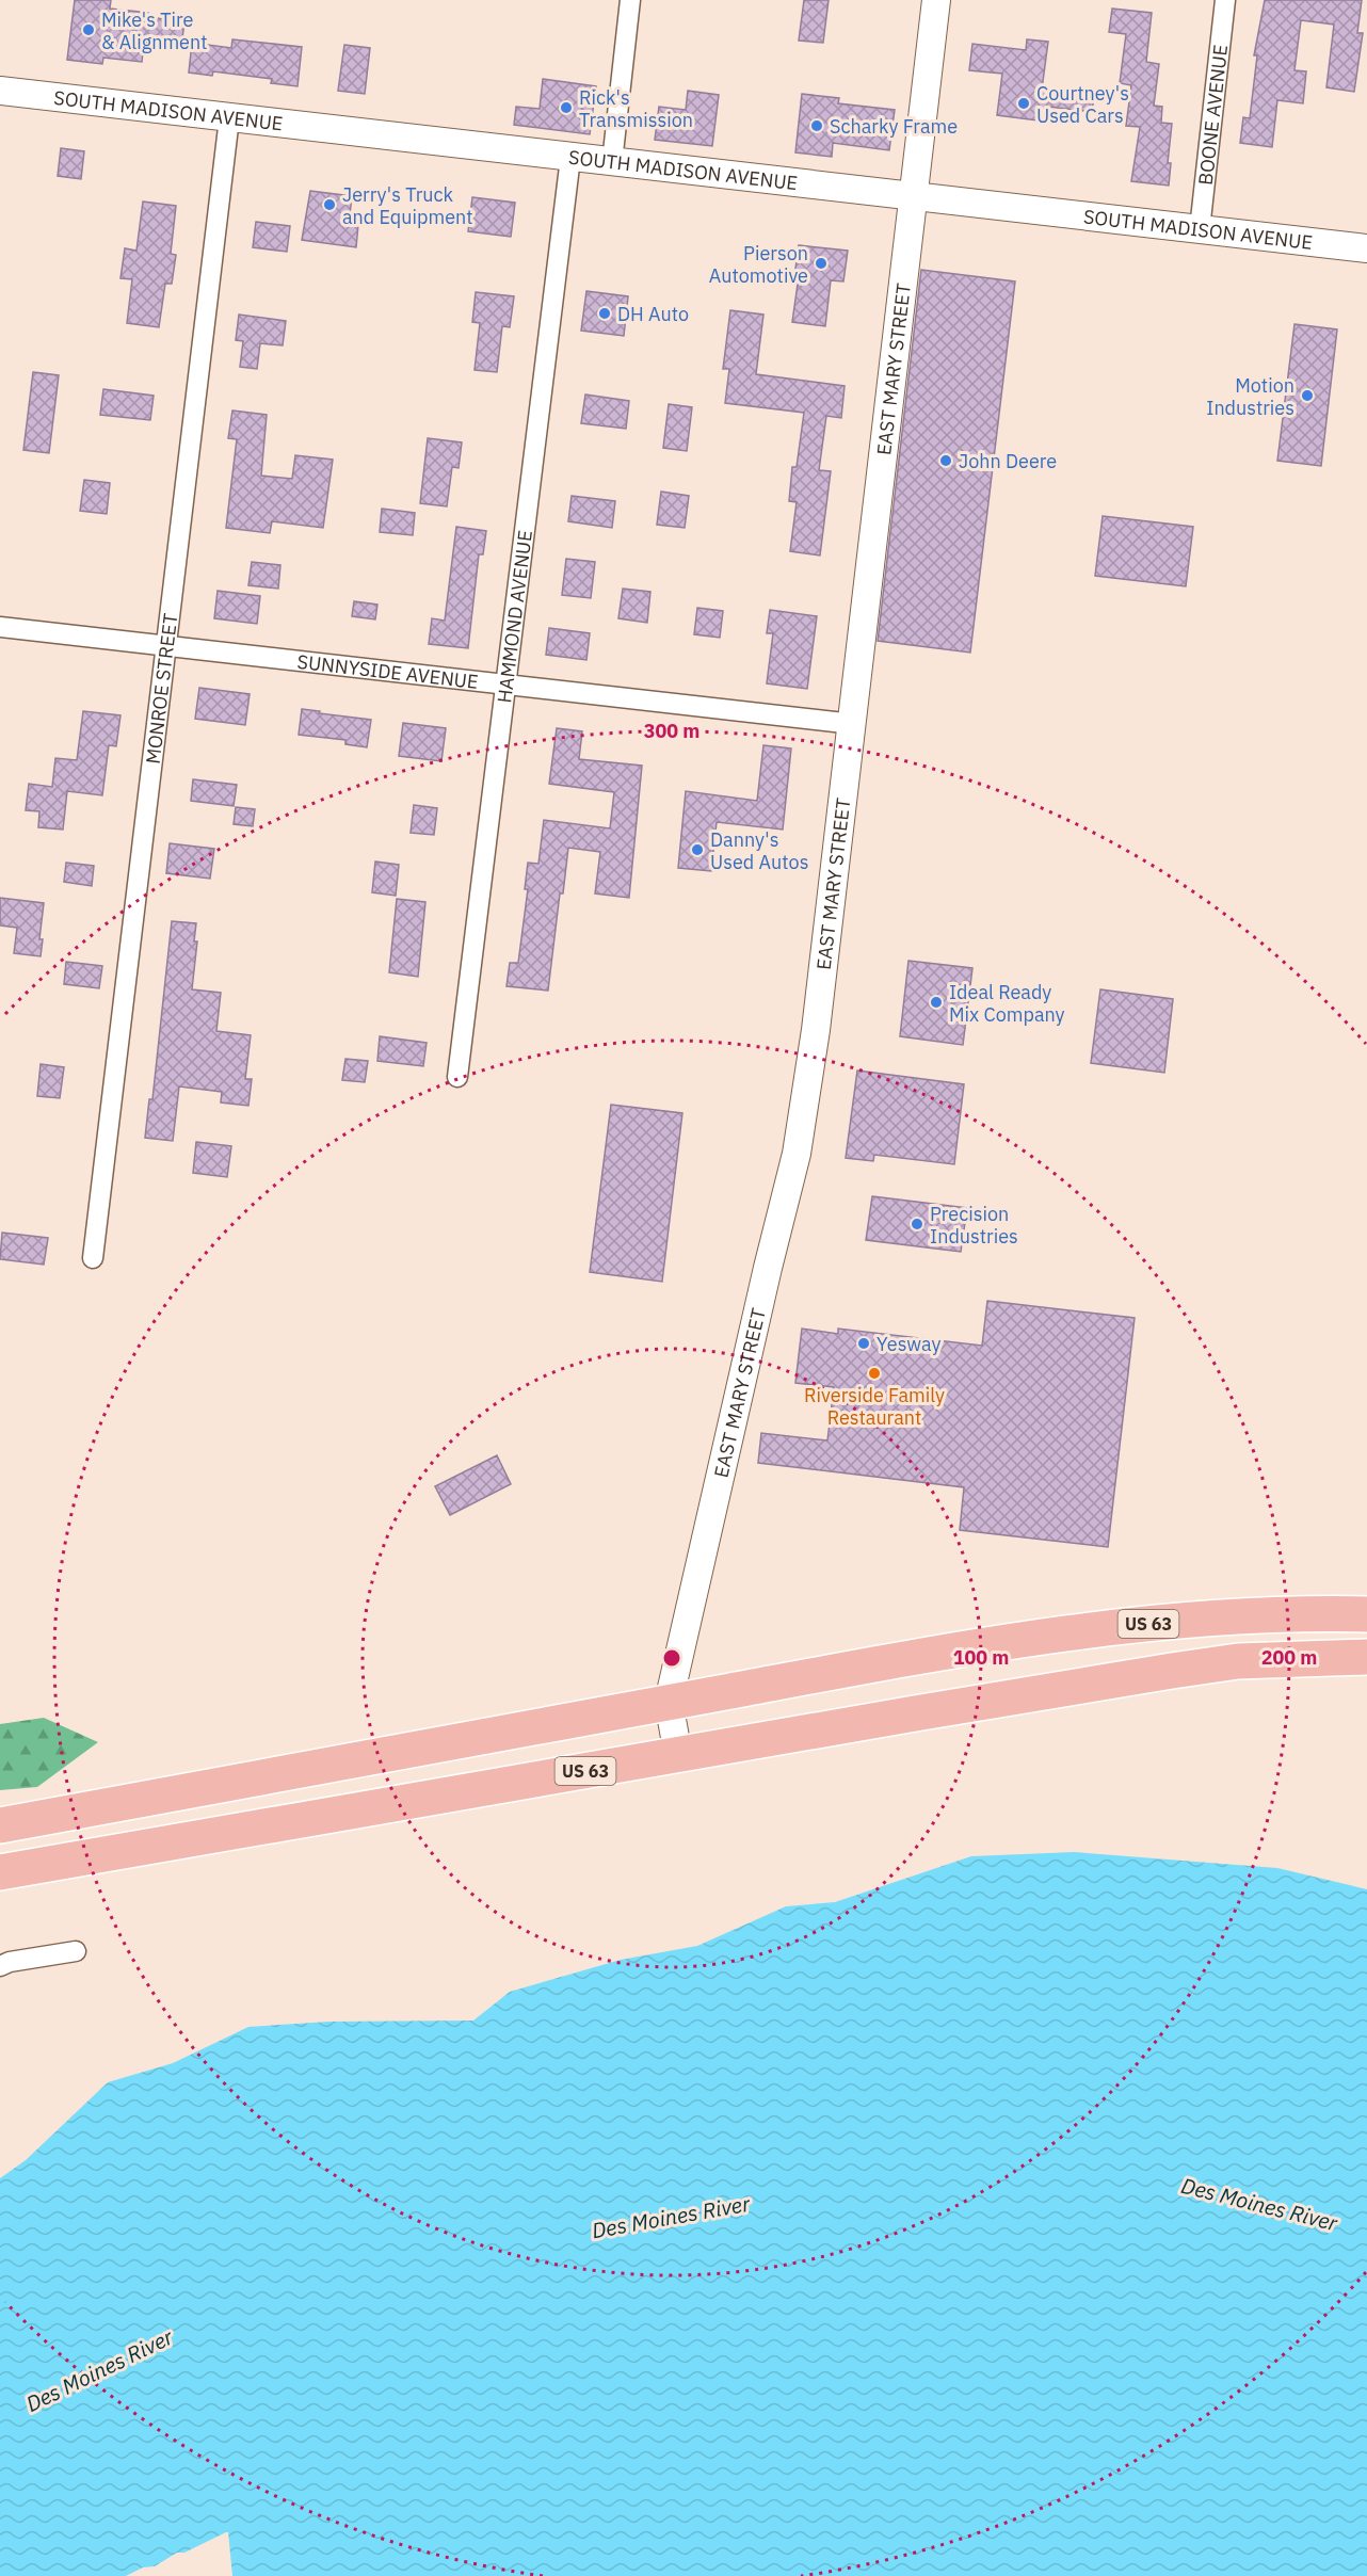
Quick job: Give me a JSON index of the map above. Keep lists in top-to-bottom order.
{
  "streets": {
    "highway": ["US 63"],
    "main road": ["SOUTH MADISON AVENUE", "EAST MARY STREET"],
    "street": [
      "BOONE AVENUE",
      "HAMMOND AVENUE",
      "SUNNYSIDE AVENUE",
      "MONROE STREET"
    ]
  },
  "crossings": [
    ["SOUTH MADISON AVENUE", "BOONE AVENUE"],
    ["SOUTH MADISON AVENUE", "EAST MARY STREET"],
    ["SOUTH MADISON AVENUE", "HAMMOND AVENUE"],
    ["SOUTH MADISON AVENUE", "MONROE STREET"],
    ["EAST MARY STREET", "SUNNYSIDE AVENUE"],
    ["EAST MARY STREET", "US 63"],
    ["HAMMOND AVENUE", "SUNNYSIDE AVENUE"],
    ["SUNNYSIDE AVENUE", "MONROE STREET"]
  ],
  "water": ["Des Moines River"],
  "places": [
    "Mike's Tire & Alignment",
    "Courtney's Used Cars",
    "Rick's Transmission",
    "Scharky Frame",
    "Jerry's Truck and Equipment",
    "Pierson Automotive",
    "DH Auto",
    "Motion Industries",
    "John Deere",
    "Danny's Used Autos",
    "Ideal Ready Mix Company",
    "Precision Industries",
    "Yesway",
    "Riverside Family Restaurant"
  ],
  "rings": ["300 m", "100 m", "200 m"]
}
